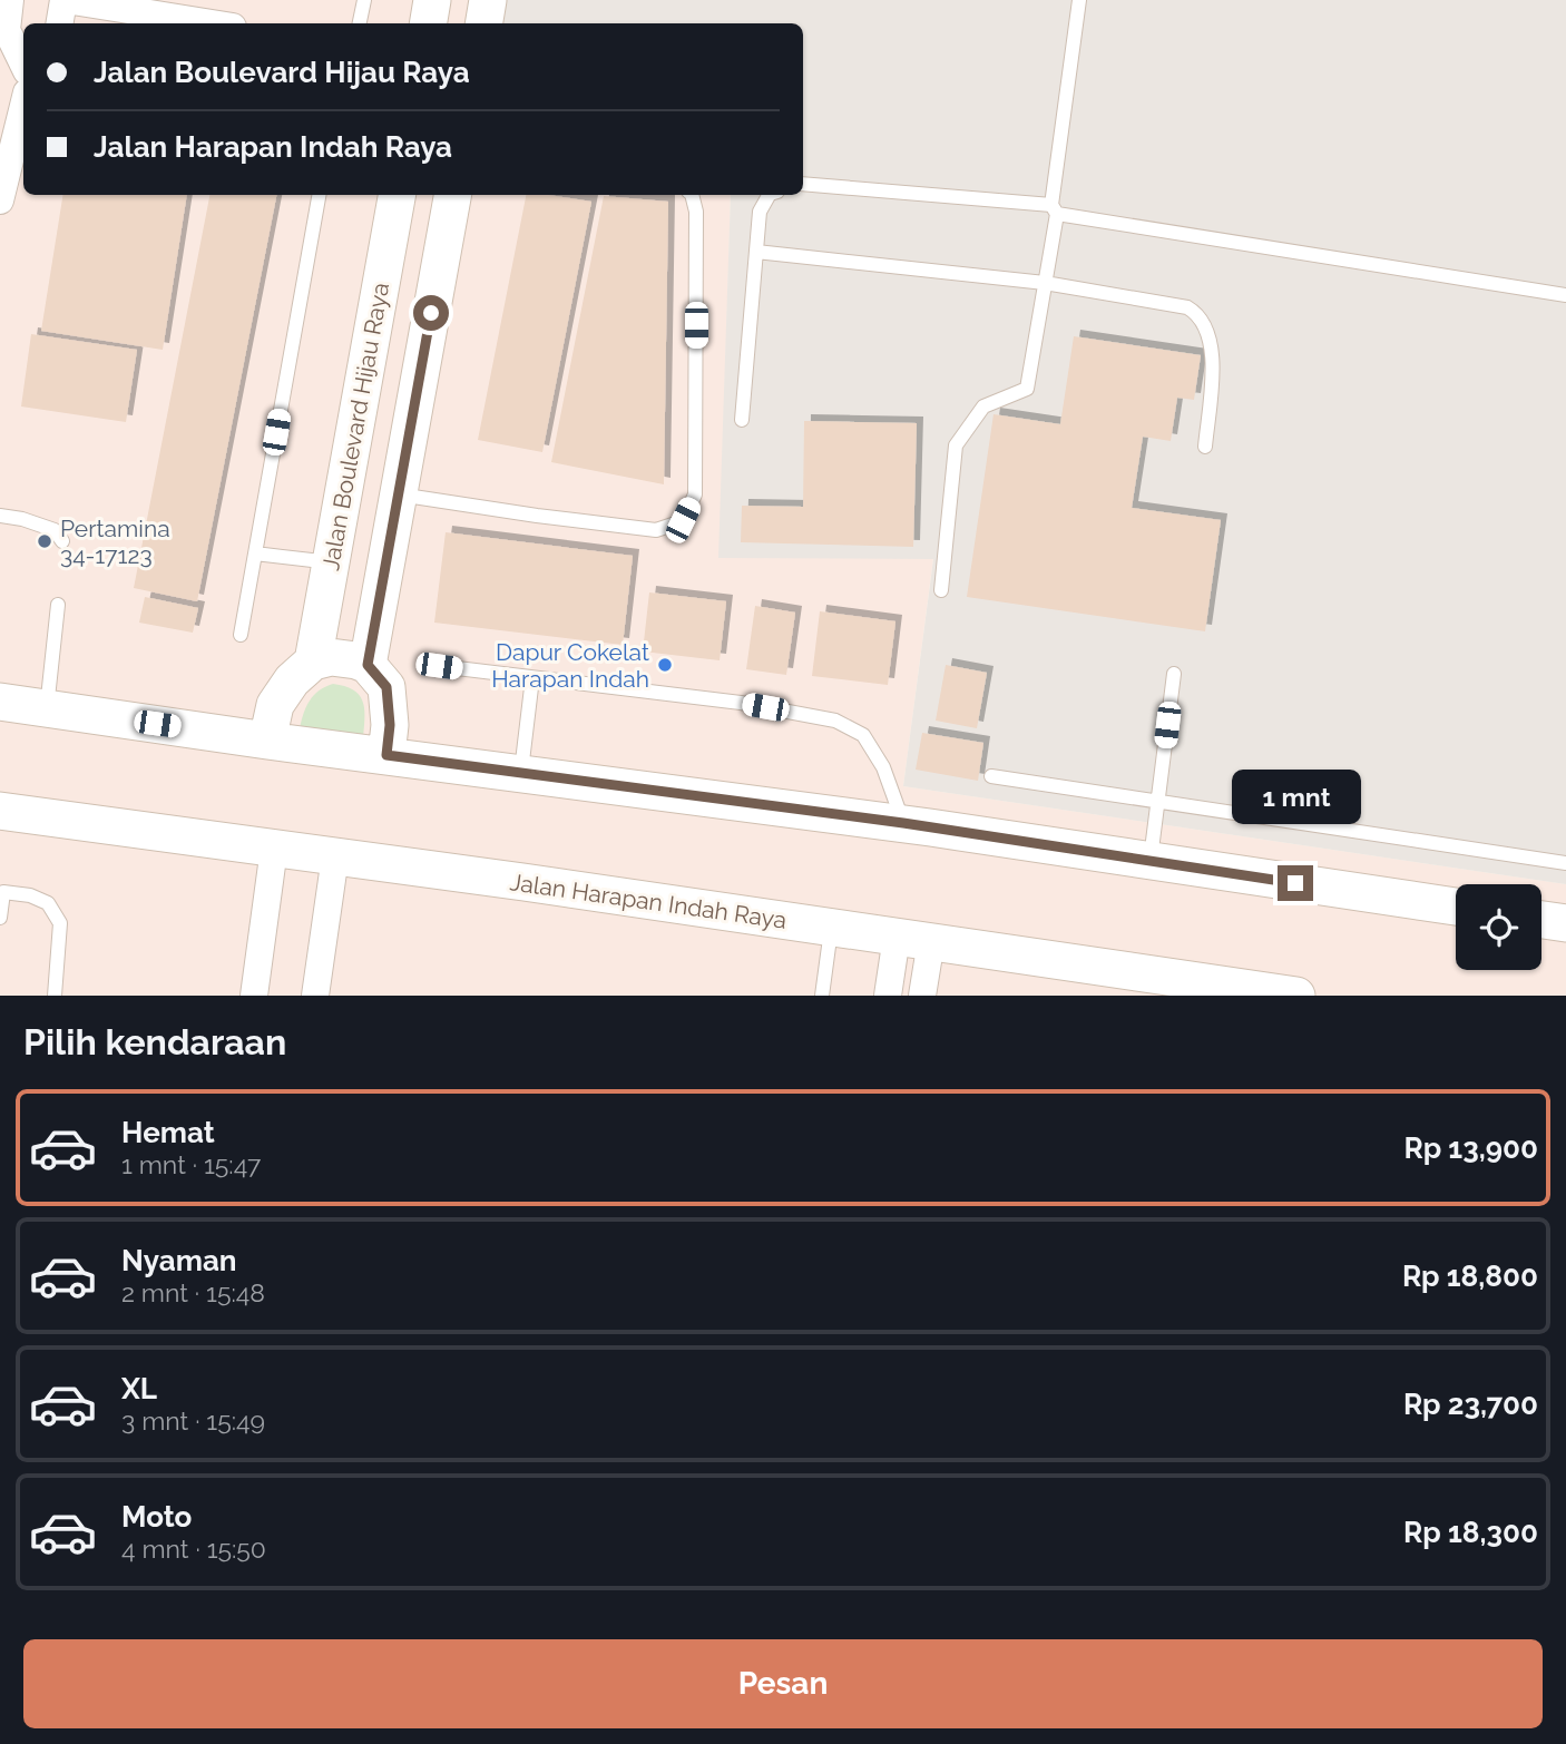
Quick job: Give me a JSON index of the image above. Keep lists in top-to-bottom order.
{
  "streets": {
    "street": ["Jalan Boulevard Hijau Raya", "Jalan Harapan Indah Raya"]
  },
  "places": ["Pertamina 34-17123", "Dapur Cokelat Harapan Indah"],
  "page": {
    "banner": ["Jalan Boulevard Hijau Raya", "Jalan Harapan Indah Raya"],
    "bubble": "1 mnt",
    "heading": "Pilih kendaraan",
    "list": [
      {
        "name": "Hemat",
        "note": "1 mnt · 15:47",
        "value": "Rp 13,900"
      },
      {
        "name": "Nyaman",
        "note": "2 mnt · 15:48",
        "value": "Rp 18,800"
      },
      {
        "name": "XL",
        "note": "3 mnt · 15:49",
        "value": "Rp 23,700"
      },
      {
        "name": "Moto",
        "note": "4 mnt · 15:50",
        "value": "Rp 18,300"
      }
    ],
    "buttons": "Pesan"
  }
}
